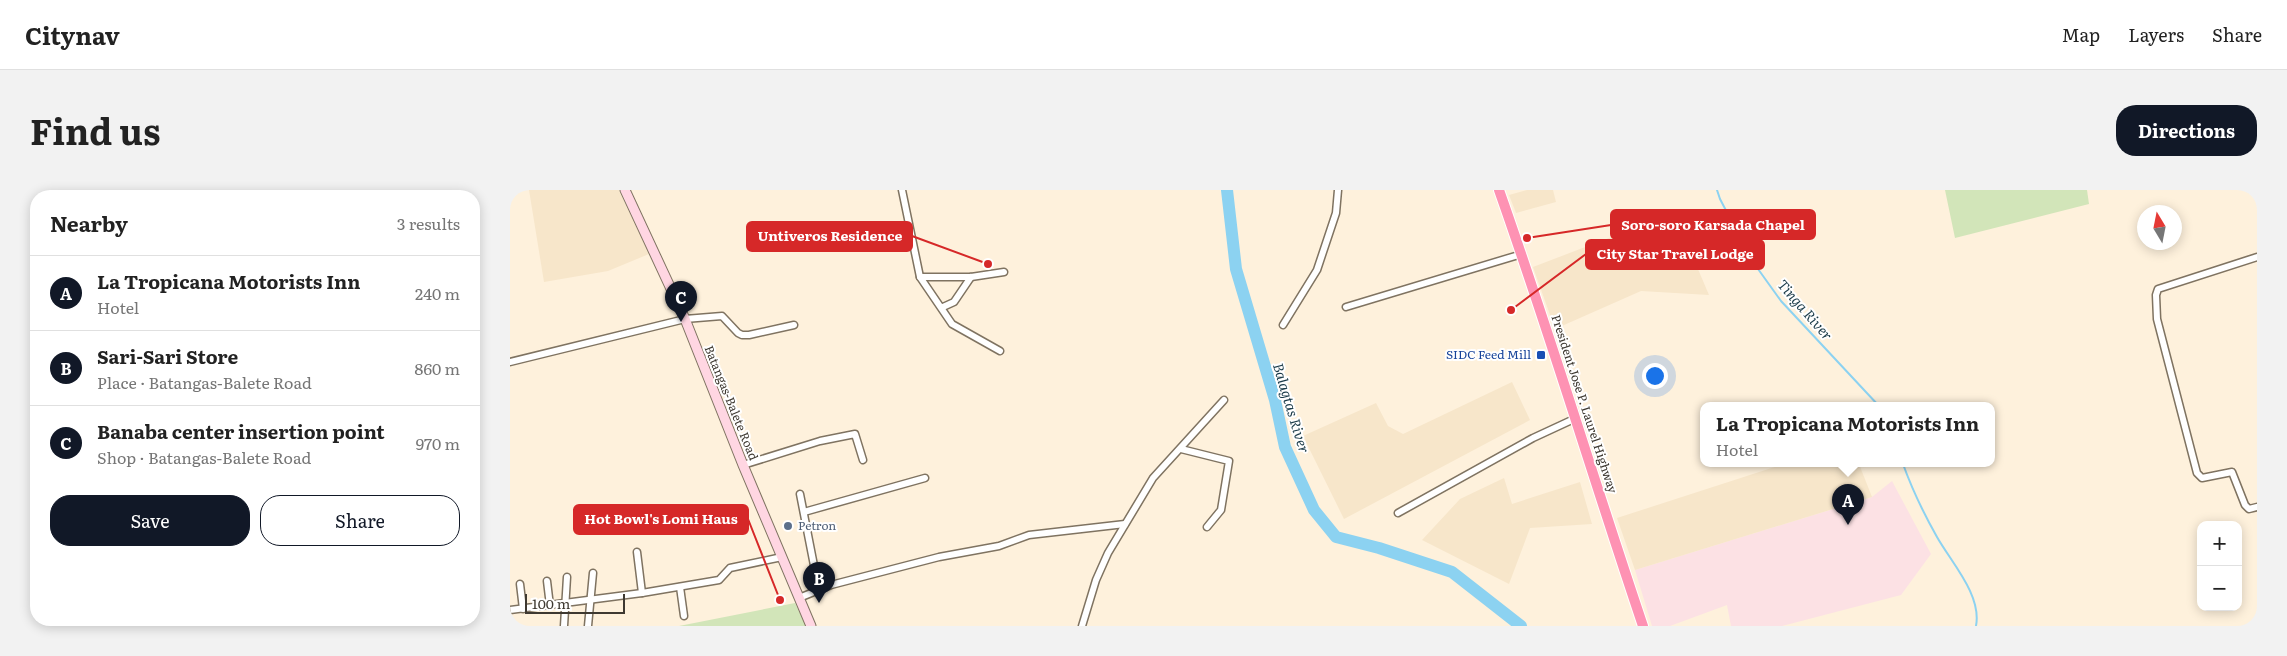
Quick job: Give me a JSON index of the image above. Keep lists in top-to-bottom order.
{
  "streets": {
    "highway": ["President Jose P. Laurel Highway"],
    "main road": ["Batangas-Balete Road"]
  },
  "water": ["Tinga River", "Balagtas River"],
  "places": {
    "other": [
      "Soro-soro Karsada Chapel",
      "Untiveros Residence",
      "City Star Travel Lodge",
      "Petron",
      "Hot Bowl's Lomi Haus"
    ],
    "transit": ["SIDC Feed Mill"]
  },
  "scale_bar": "100 m",
  "north": "top",
  "page": {
    "header": "Citynav",
    "nav": ["Map", "Layers", "Share"],
    "title": "Find us",
    "buttons": [
      "Directions",
      ["Save", "Share"]
    ],
    "heading": ["Nearby", "3 results"],
    "list": [
      {
        "mark": "A",
        "name": "La Tropicana Motorists Inn",
        "note": "Hotel",
        "value": "240 m"
      },
      {
        "mark": "B",
        "name": "Sari-Sari Store",
        "note": "Place · Batangas-Balete Road",
        "value": "860 m"
      },
      {
        "mark": "C",
        "name": "Banaba center insertion point",
        "note": "Shop · Batangas-Balete Road",
        "value": "970 m"
      }
    ],
    "pins": ["C", "A", "B"],
    "popup": ["La Tropicana Motorists Inn", "Hotel"],
    "map_buttons": ["+", "−"],
    "scale": "100 m"
  }
}
